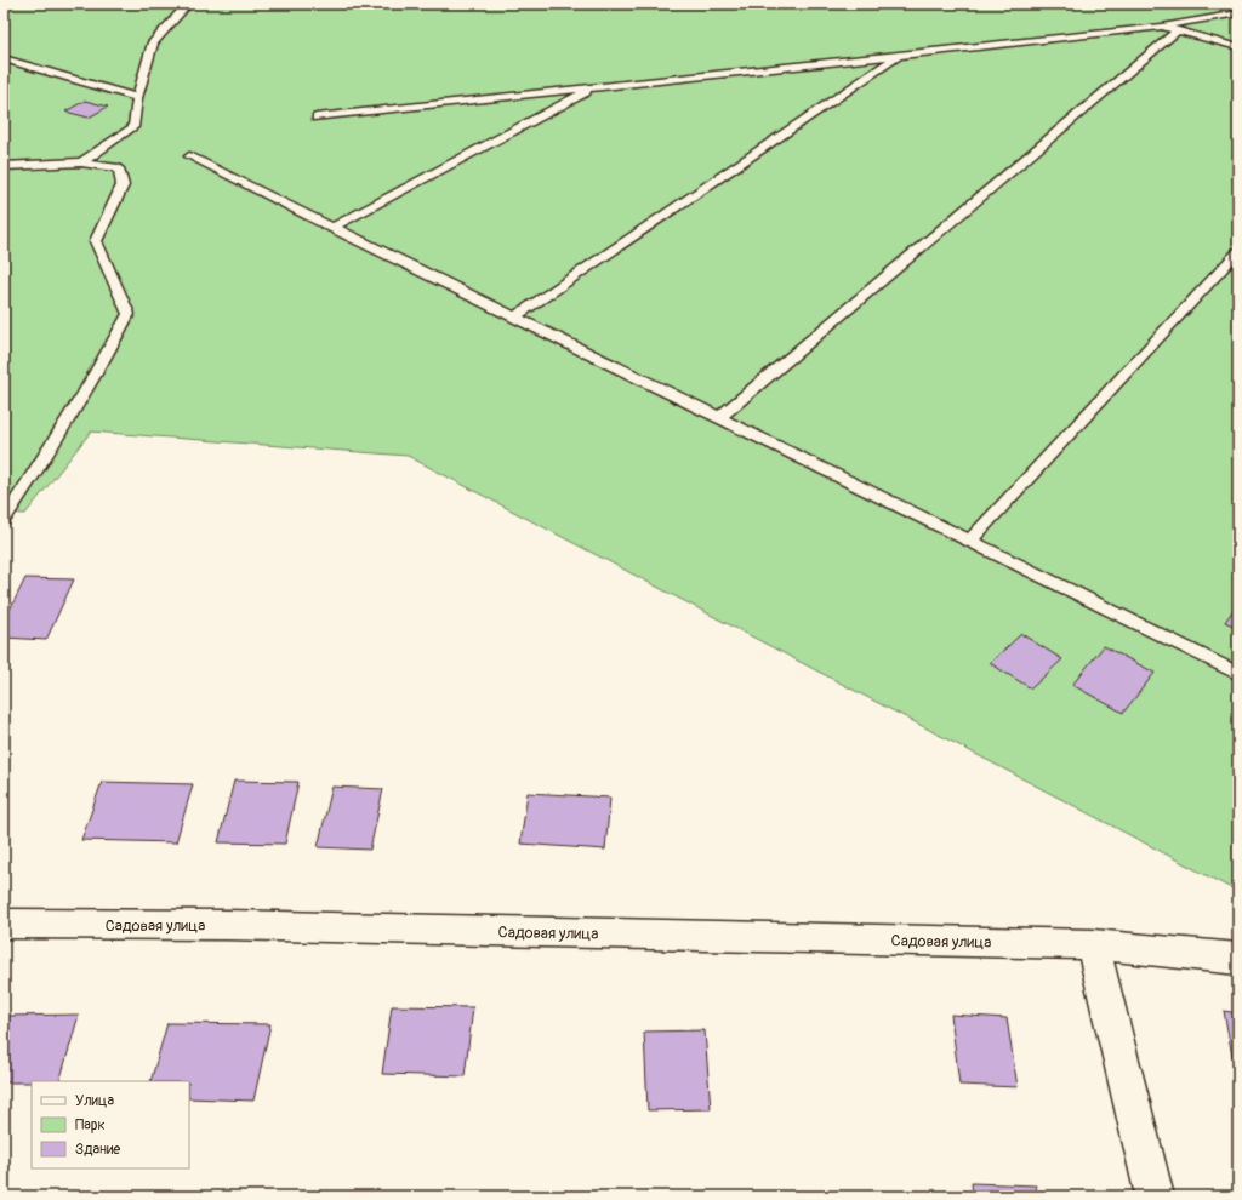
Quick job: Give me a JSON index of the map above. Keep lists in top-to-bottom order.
{
  "streets": {
    "street": ["Садовая улица"]
  },
  "legend": ["Улица", "Парк", "Здание"]
}
